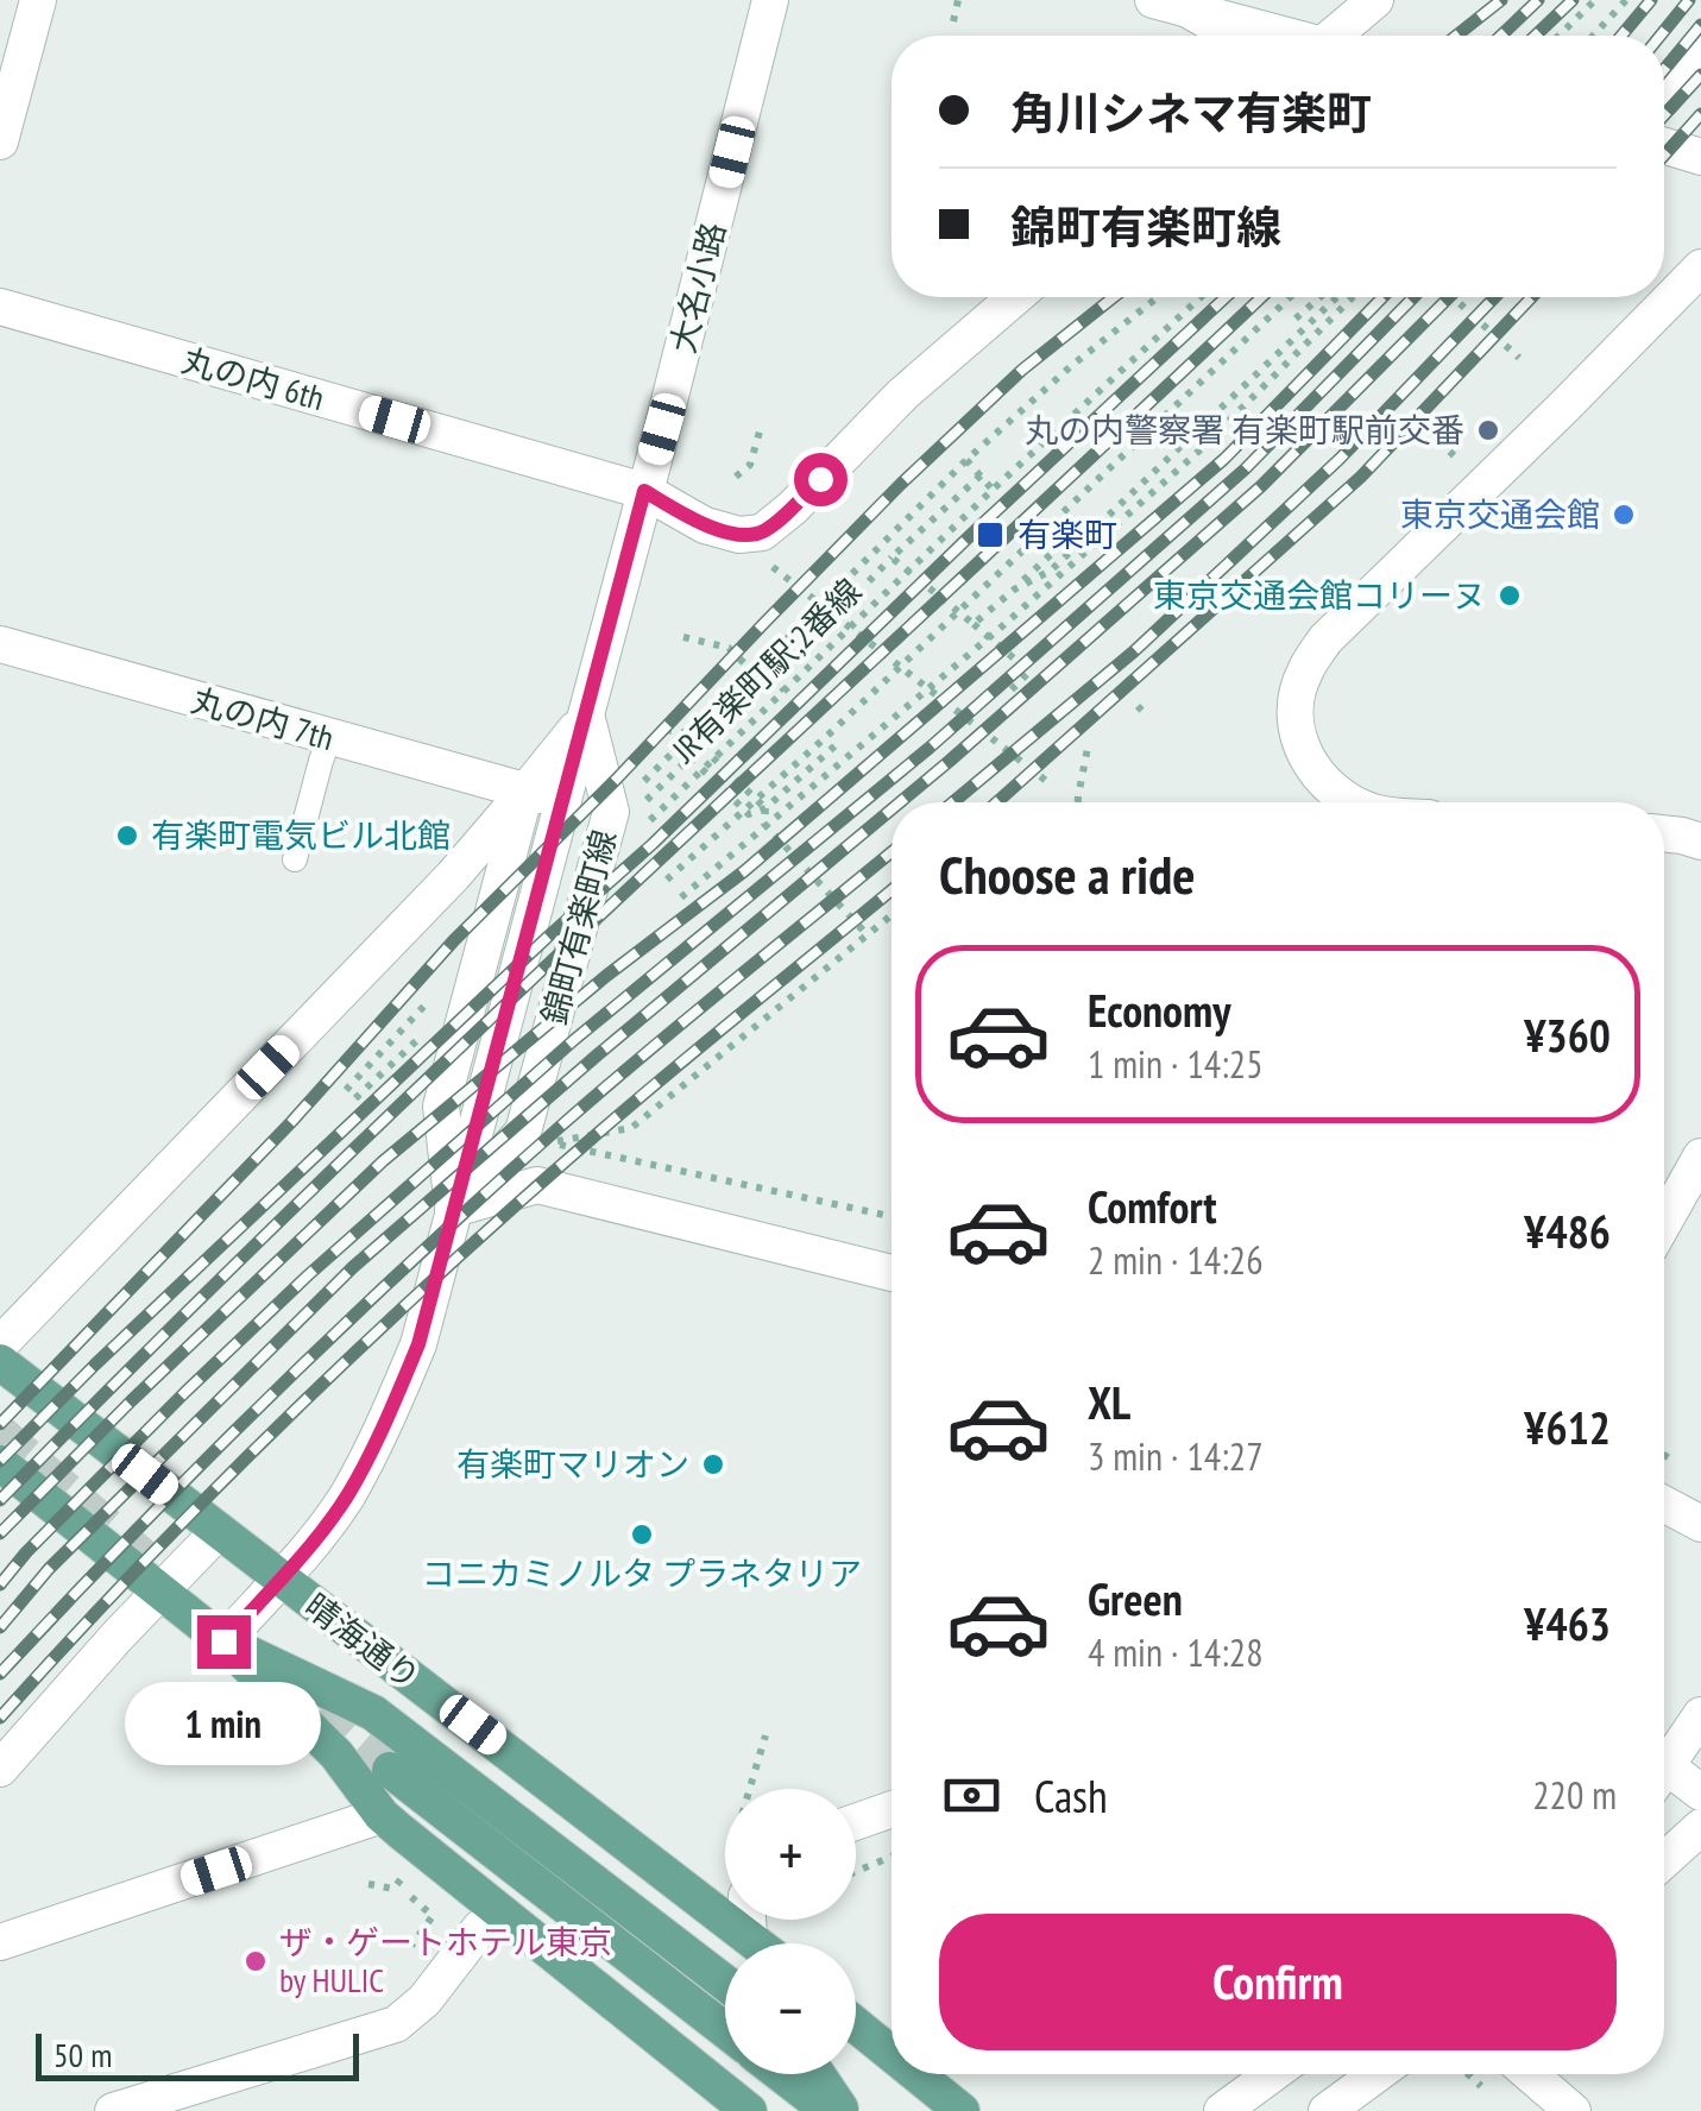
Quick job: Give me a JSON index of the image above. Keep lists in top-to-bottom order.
{
  "streets": {
    "main road": ["晴海通り"],
    "street": [
      "大名小路",
      "丸の内 6th",
      "丸の内 7th",
      "錦町有楽町線"
    ],
    "path": ["JR有楽町駅;2番線"]
  },
  "crossings": [
    ["大名小路", "丸の内 6th"],
    ["大名小路", "丸の内 7th"],
    ["大名小路", "錦町有楽町線"],
    ["大名小路", "晴海通り"]
  ],
  "places": {
    "other": [
      "丸の内警察署 有楽町駅前交番",
      "東京交通会館",
      "東京交通会館コリーヌ",
      "有楽町電気ビル北館",
      "有楽町マリオン",
      "コニカミノルタ プラネタリア",
      "ザ・ゲートホテル東京 by HULIC"
    ],
    "transit": ["有楽町"]
  },
  "scale_bar": "50 m",
  "page": {
    "banner": ["角川シネマ有楽町", "錦町有楽町線"],
    "heading": "Choose a ride",
    "list": [
      {
        "name": "Economy",
        "note": "1 min · 14:25",
        "value": "¥360"
      },
      {
        "name": "Comfort",
        "note": "2 min · 14:26",
        "value": "¥486"
      },
      {
        "name": "XL",
        "note": "3 min · 14:27",
        "value": "¥612"
      },
      {
        "name": "Green",
        "note": "4 min · 14:28",
        "value": "¥463"
      }
    ],
    "bubble": "1 min",
    "pay": ["Cash", "220 m"],
    "map_buttons": ["+", "−"],
    "buttons": "Confirm",
    "scale": "50 m"
  }
}
